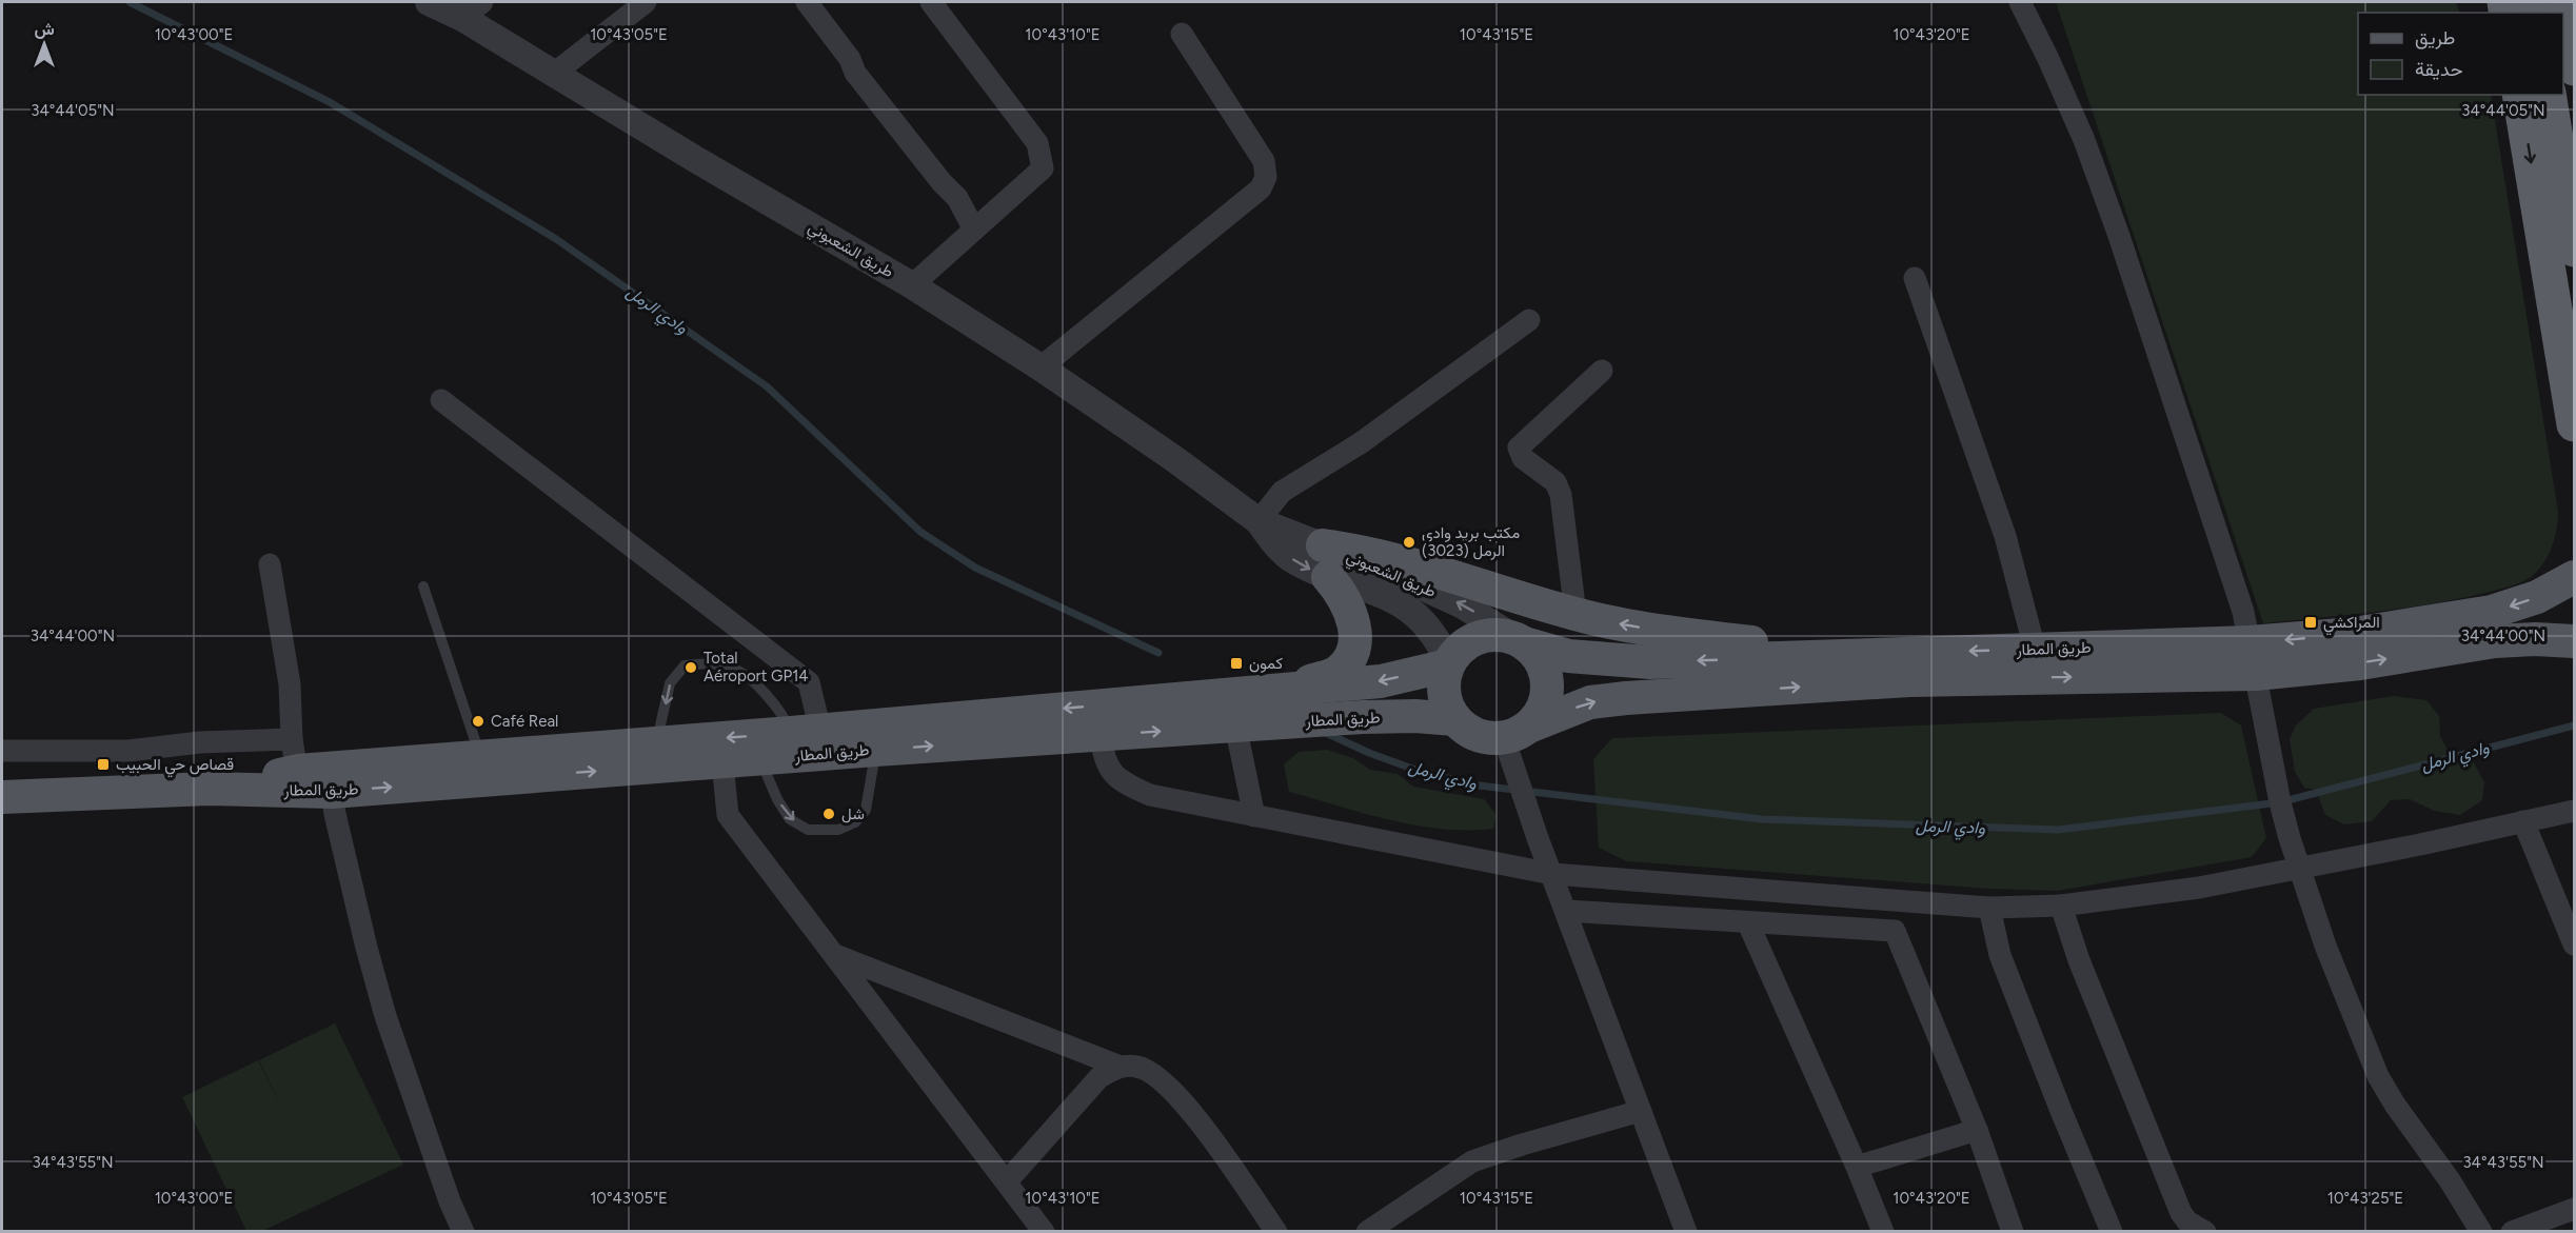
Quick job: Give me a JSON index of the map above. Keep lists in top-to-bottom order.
{
  "streets": {
    "main road": ["طريق المطار"],
    "street": ["طريق الشعبوني"]
  },
  "crossings": [
    ["طريق الشعبوني", "طريق المطار"]
  ],
  "water": ["وادي الرمل"],
  "places": {
    "other": [
      "مكتب بريد وادي الرمل (3023)",
      "Total Aéroport GP14",
      "Café Real",
      "شل"
    ],
    "transit": ["المراكشي", "كمون", "قصاص حي الحبيب"]
  },
  "legend": ["طريق", "حديقة"],
  "north": "top",
  "coordinates": [
    "10°43'00\"E",
    "10°43'05\"E",
    "10°43'10\"E",
    "10°43'15\"E",
    "10°43'20\"E",
    "34°44'05\"N",
    "34°44'00\"N",
    "34°43'55\"N",
    "10°43'25\"E"
  ]
}
